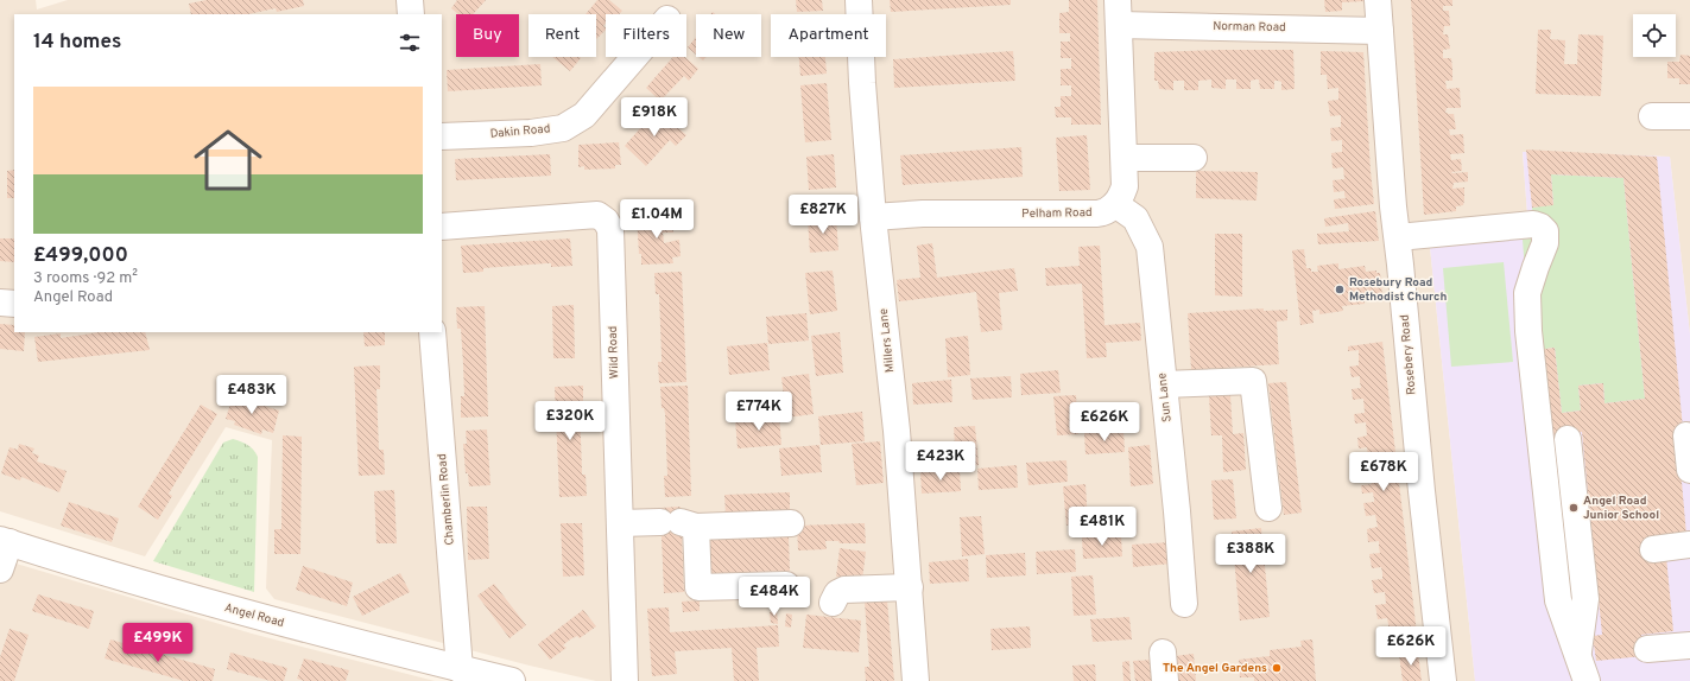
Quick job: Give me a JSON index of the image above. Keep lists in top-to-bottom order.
{
  "streets": {
    "street": [
      "Norman Road",
      "Dakin Road",
      "Pelham Road",
      "Millers Lane",
      "Wild Road",
      "Rosebery Road",
      "Sun Lane",
      "Chamberlin Road",
      "Angel Road"
    ]
  },
  "crossings": [
    ["Norman Road", "Rosebery Road"],
    ["Pelham Road", "Millers Lane"],
    ["Pelham Road", "Sun Lane"],
    ["Chamberlin Road", "Angel Road"]
  ],
  "places": ["Rosebury Road Methodist Church", "Angel Road Junior School", "The Angel Gardens"],
  "page": {
    "chip": [
      "Buy",
      "Rent",
      "Filters",
      "New",
      "Apartment"
    ],
    "heading": "14 homes",
    "list": [
      {
        "name": "£499,000",
        "note": "3 rooms · 92 m² · Angel Road"
      }
    ],
    "price": [
      "£918K",
      "£827K",
      "£1.04M",
      "£483K",
      "£774K",
      "£320K",
      "£626K",
      "£423K",
      "£678K",
      "£481K",
      "£388K",
      "£484K",
      "£499K",
      "£626K"
    ]
  }
}
